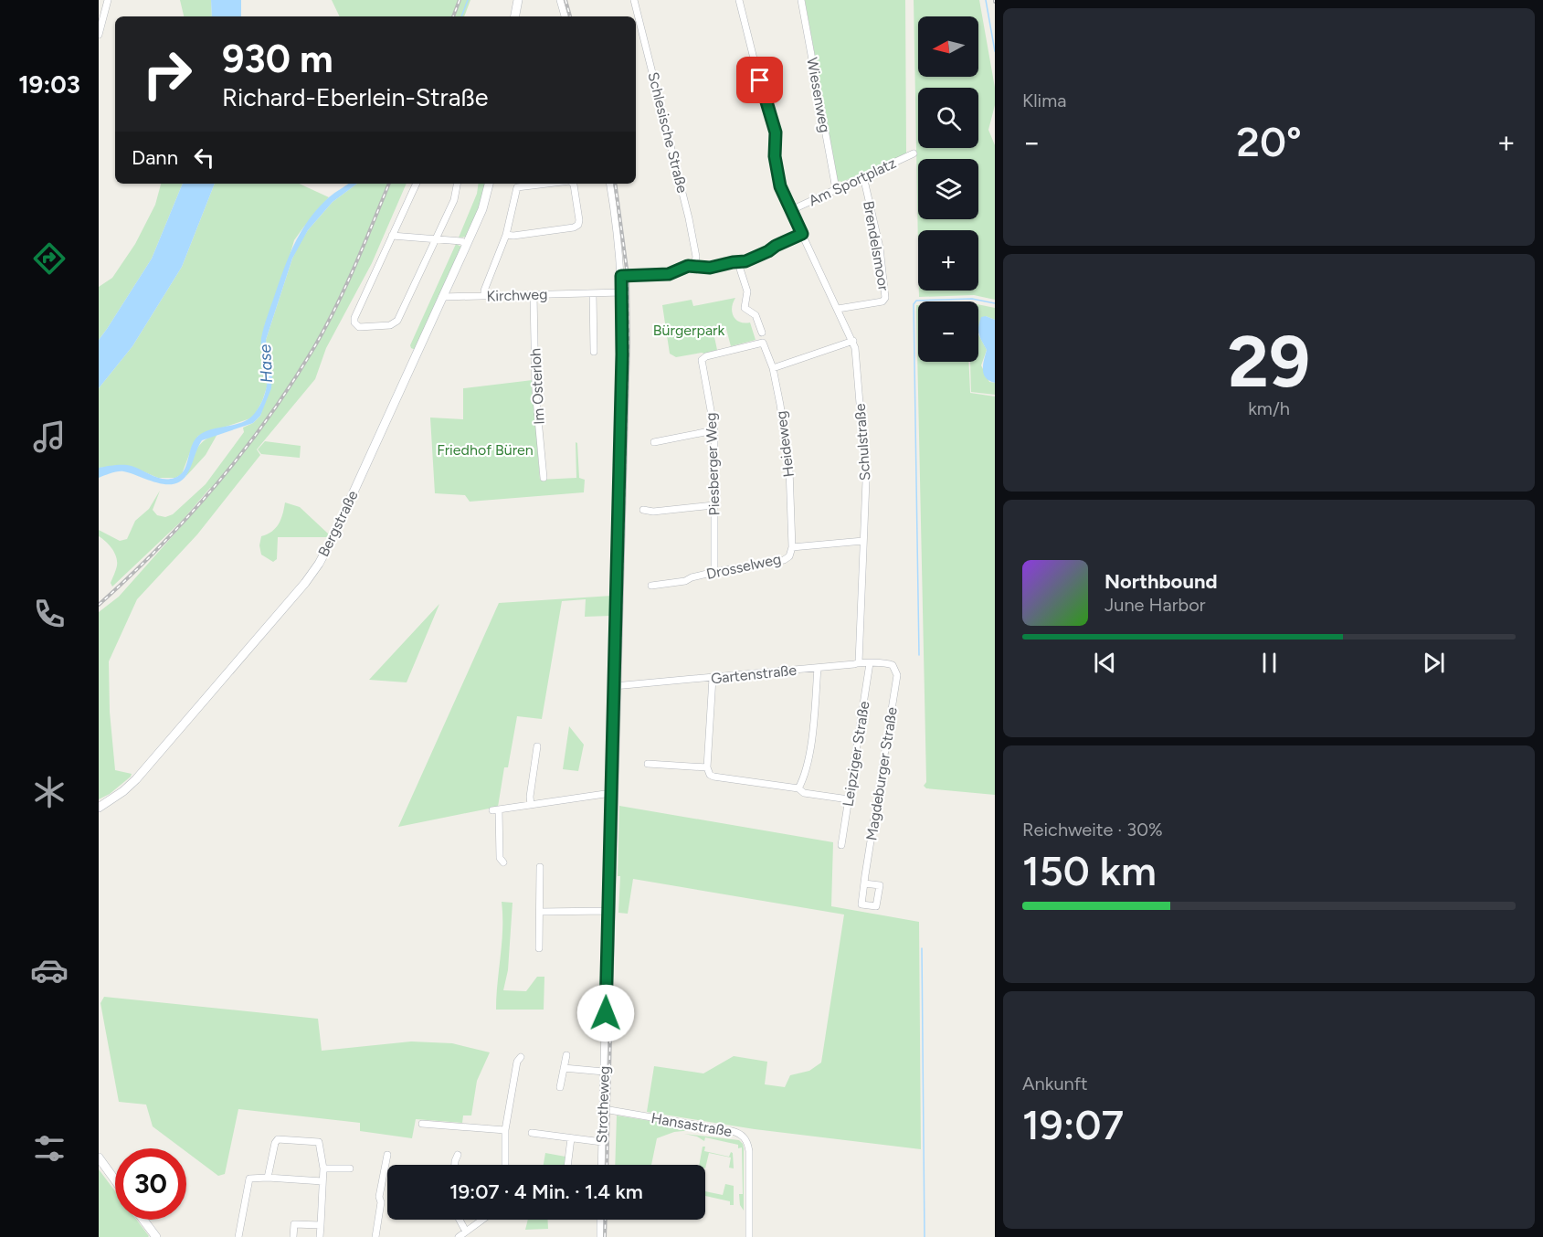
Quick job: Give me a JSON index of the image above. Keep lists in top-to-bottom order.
{
  "streets": {
    "street": [
      "Wiesenweg",
      "Schlesische Straße",
      "Am Sportplatz",
      "Brendelsmoor",
      "Kirchweg",
      "Im Osterloh",
      "Schulstraße",
      "Heideweg",
      "Piesberger Weg",
      "Bergstraße",
      "Drosselweg",
      "Gartenstraße",
      "Leipziger Straße",
      "Magdeburger Straße",
      "Strotheweg",
      "Hansastraße"
    ]
  },
  "crossings": [
    ["Wiesenweg", "Am Sportplatz"],
    ["Am Sportplatz", "Brendelsmoor"],
    ["Am Sportplatz", "Schulstraße"],
    ["Brendelsmoor", "Schulstraße"],
    ["Kirchweg", "Im Osterloh"],
    ["Kirchweg", "Bergstraße"],
    ["Kirchweg", "Strotheweg"],
    ["Schulstraße", "Drosselweg"],
    ["Schulstraße", "Gartenstraße"],
    ["Heideweg", "Piesberger Weg"],
    ["Heideweg", "Drosselweg"],
    ["Piesberger Weg", "Drosselweg"],
    ["Gartenstraße", "Leipziger Straße"],
    ["Gartenstraße", "Magdeburger Straße"],
    ["Gartenstraße", "Strotheweg"],
    ["Strotheweg", "Hansastraße"]
  ],
  "water": ["Hase"],
  "parks": ["Bürgerpark", "Friedhof Büren"],
  "north": "left",
  "page": {
    "tabs": "19:03",
    "tile": [
      "Klima",
      ["29", "km/h"],
      ["Reichweite · 30%", "150 km"],
      ["Ankunft", "19:07"]
    ],
    "map_buttons": ["+", "−"],
    "turn": ["930 m", "Richard-Eberlein-Straße"],
    "heat": ["−", "20°", "+"],
    "then": "Dann",
    "song": ["Northbound", "June Harbor"],
    "limit": "30",
    "trip": "19:07 · 4 Min. · 1.4 km"
  }
}
